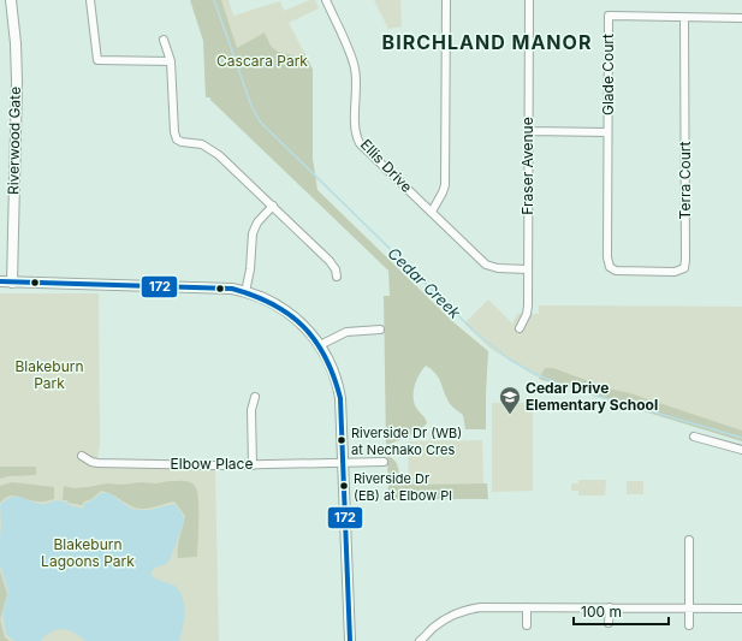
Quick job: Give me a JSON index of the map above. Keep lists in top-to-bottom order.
{
  "streets": {
    "street": [
      "Glade Court",
      "Riverwood Gate",
      "Ellis Drive",
      "Fraser Avenue",
      "Terra Court",
      "Elbow Place"
    ]
  },
  "crossings": [
    ["Glade Court", "Terra Court"],
    ["Ellis Drive", "Fraser Avenue"]
  ],
  "districts": ["BIRCHLAND MANOR"],
  "water": ["Cedar Creek"],
  "parks": ["Cascara Park", "Blakeburn Park", "Blakeburn Lagoons Park"],
  "places": {
    "school or university": ["Cedar Drive Elementary School"],
    "other": ["Riverside Dr (WB) at Nechako Cres", "Riverside Dr (EB) at Elbow Pl"]
  },
  "lines": ["transit line 172"],
  "scale_bar": "100 m"
}
